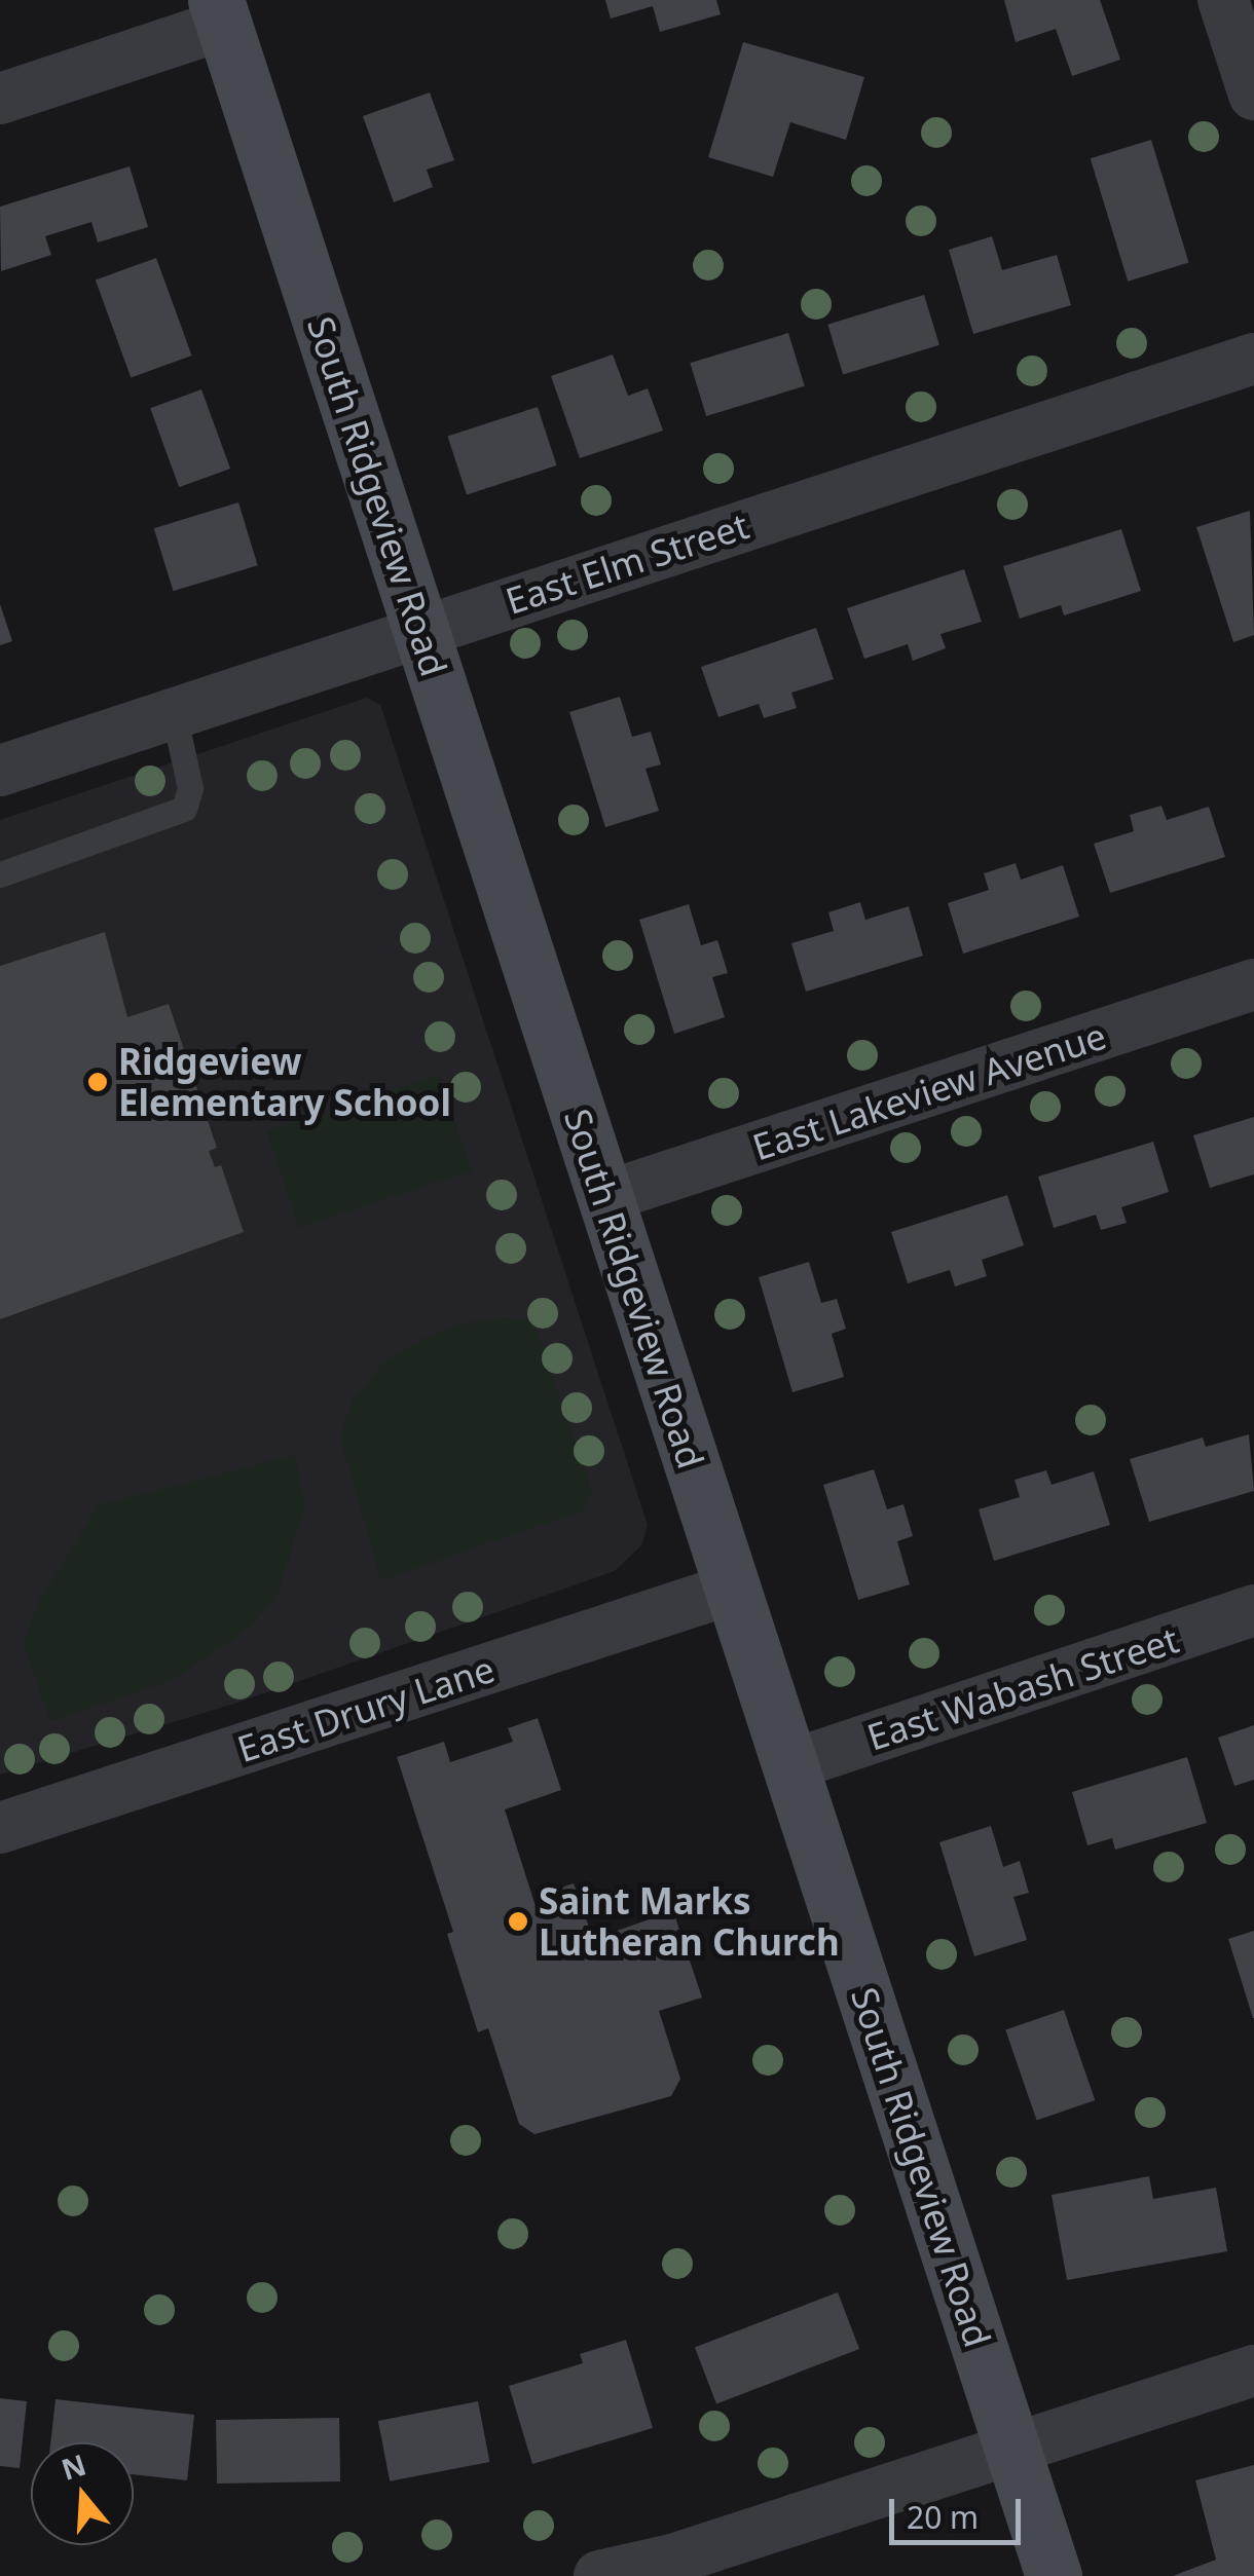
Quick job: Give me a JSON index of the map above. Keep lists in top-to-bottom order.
{
  "streets": {
    "main road": ["South Ridgeview Road"],
    "street": [
      "East Elm Street",
      "East Lakeview Avenue",
      "East Wabash Street",
      "East Drury Lane"
    ]
  },
  "crossings": [
    ["South Ridgeview Road", "East Elm Street"],
    ["South Ridgeview Road", "East Lakeview Avenue"],
    ["South Ridgeview Road", "East Wabash Street"],
    ["South Ridgeview Road", "East Drury Lane"]
  ],
  "places": ["Ridgeview Elementary School", "Saint Marks Lutheran Church"],
  "scale_bar": "20 m",
  "north": "top"
}
